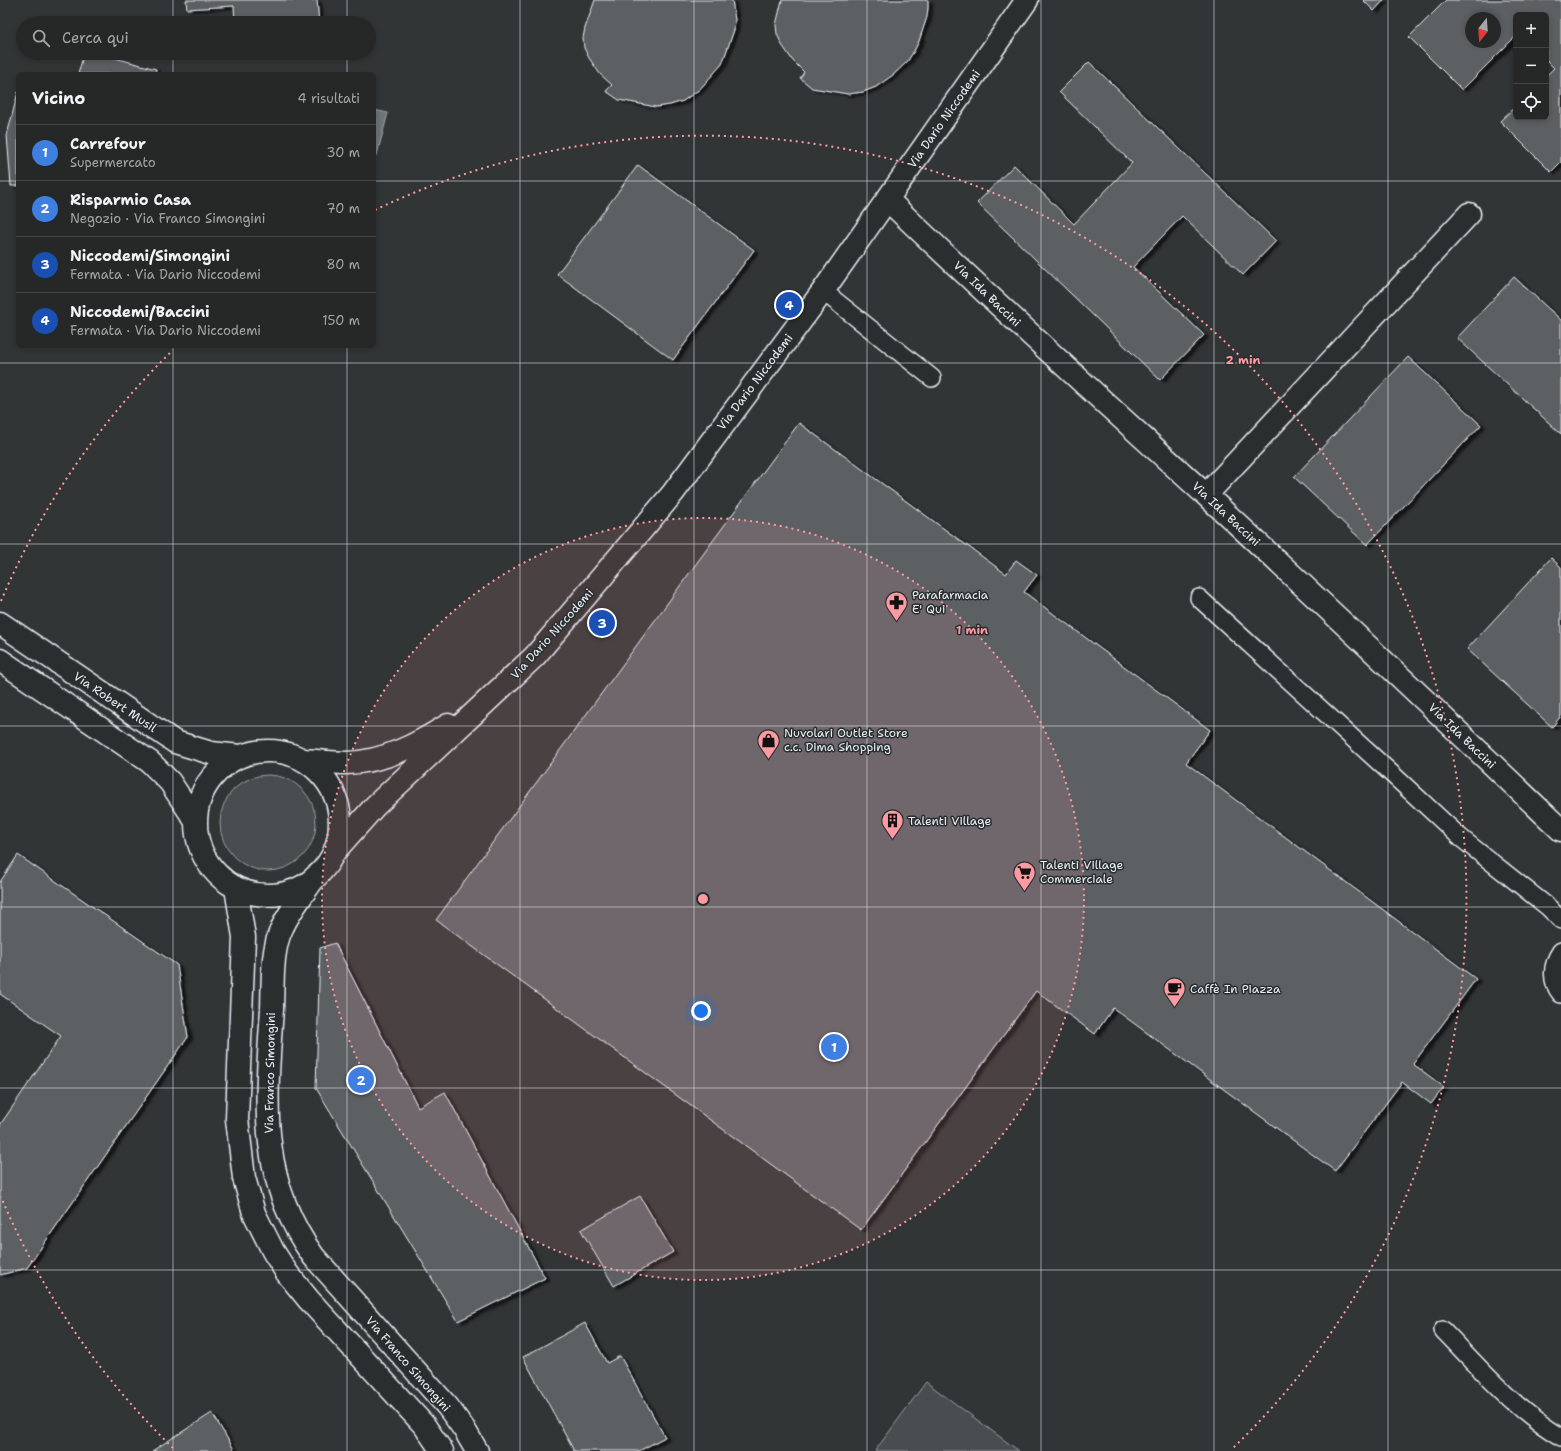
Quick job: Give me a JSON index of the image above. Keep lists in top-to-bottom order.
{
  "streets": {
    "street": [
      "Via Dario Niccodemi",
      "Via Ida Baccini",
      "Via Robert Musil",
      "Via Franco Simongini"
    ]
  },
  "crossings": [
    ["Via Dario Niccodemi", "Via Ida Baccini"]
  ],
  "places": {
    "pharmacy": ["Parafarmacia E' Qui"],
    "shop": ["Nuvolari Outlet Store c.c. Dima Shopping"],
    "building": ["Talenti Village"],
    "supermarket": ["Talenti Village Commerciale"],
    "cafe": ["Caffè In Piazza"]
  },
  "north": "bottom",
  "page": {
    "map_buttons": ["+", "−"],
    "search": "Cerca qui",
    "heading": ["Vicino", "4 risultati"],
    "list": [
      {
        "mark": "1",
        "name": "Carrefour",
        "note": "Supermercato",
        "value": "30 m"
      },
      {
        "mark": "2",
        "name": "Risparmio Casa",
        "note": "Negozio · Via Franco Simongini",
        "value": "70 m"
      },
      {
        "mark": "3",
        "name": "Niccodemi/Simongini",
        "note": "Fermata · Via Dario Niccodemi",
        "value": "80 m"
      },
      {
        "mark": "4",
        "name": "Niccodemi/Baccini",
        "note": "Fermata · Via Dario Niccodemi",
        "value": "150 m"
      }
    ],
    "pins": [
      "4",
      "3",
      "1",
      "2"
    ]
  },
  "rings": ["2 min", "1 min"]
}
